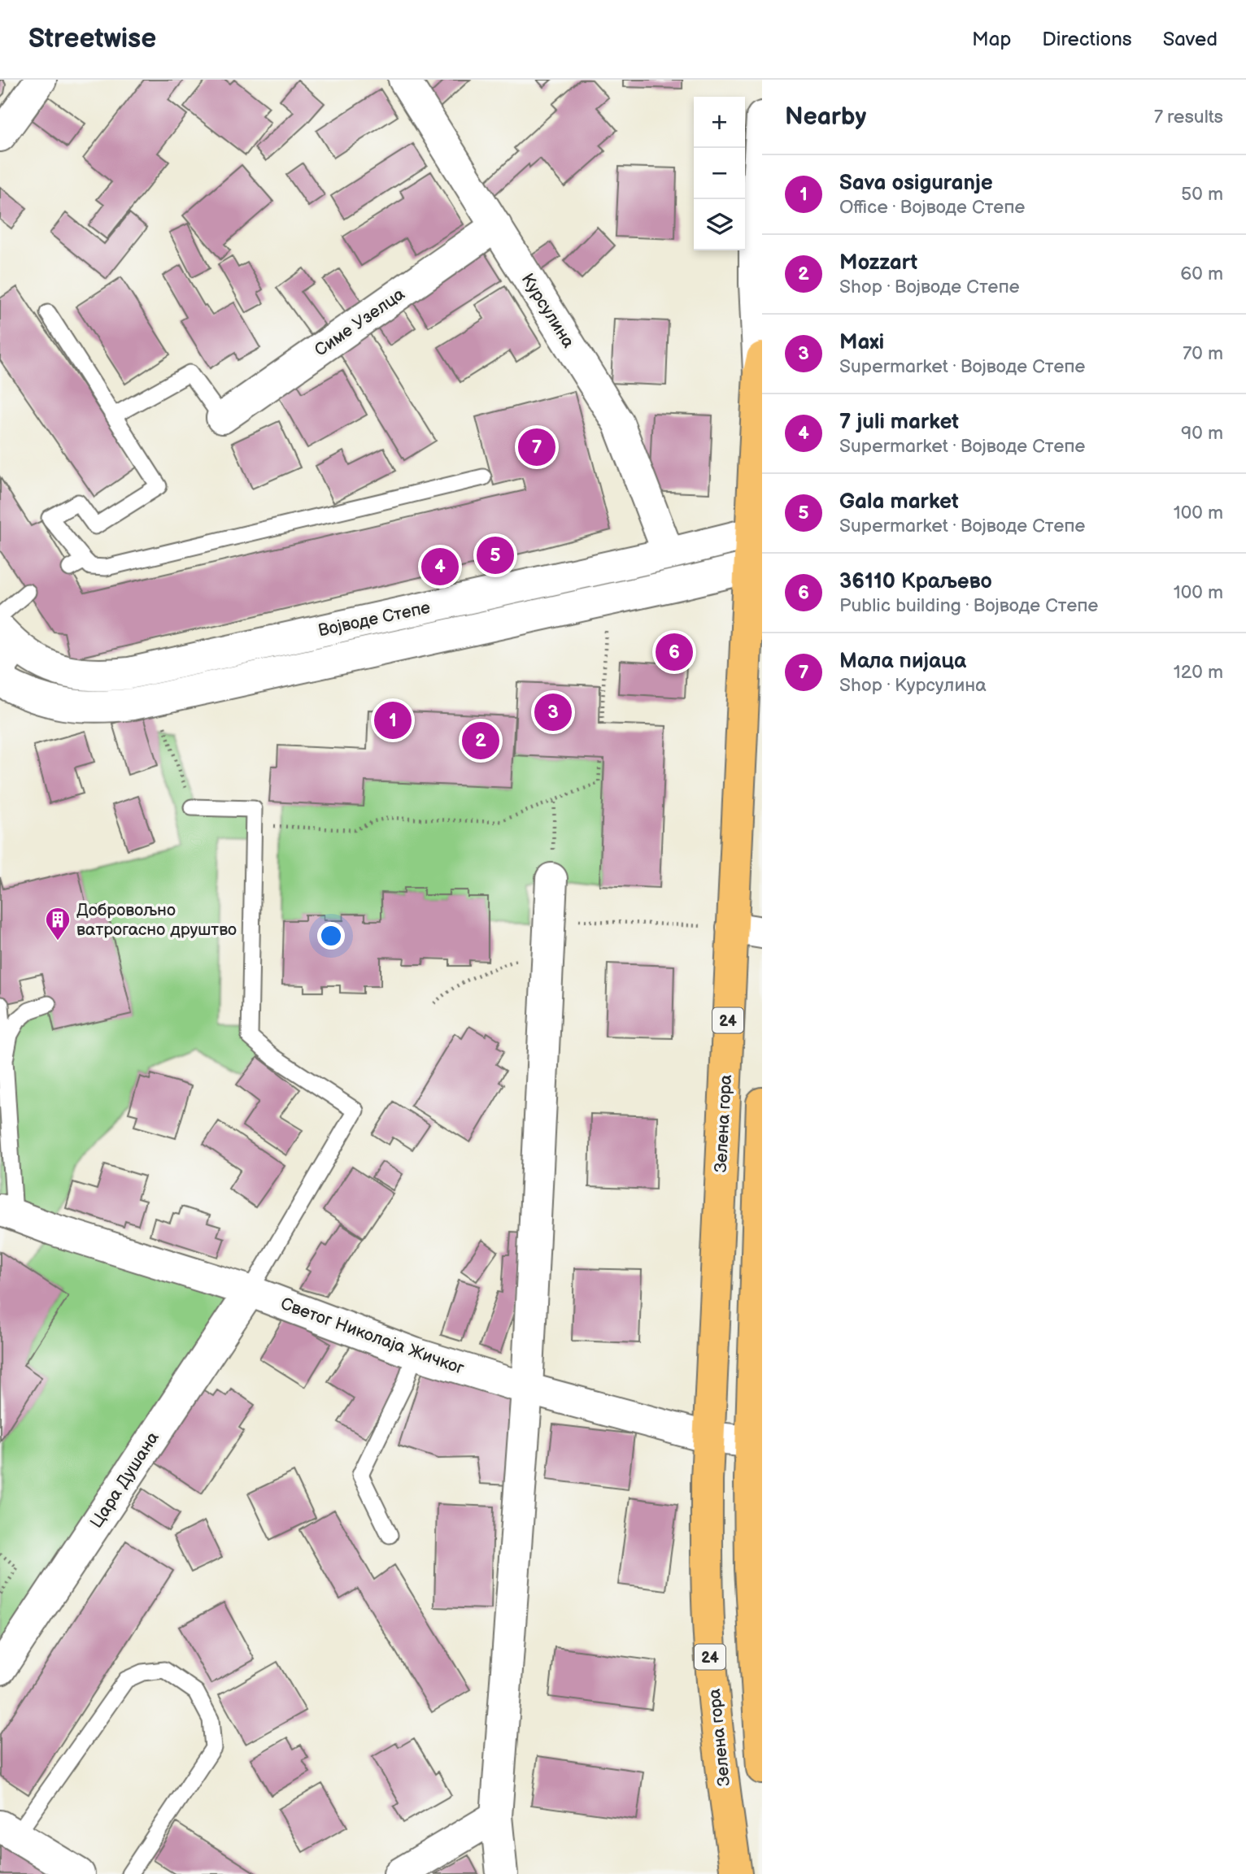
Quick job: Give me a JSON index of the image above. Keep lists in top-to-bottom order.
{
  "streets": {
    "main road": ["24", "Зелена гора"],
    "street": [
      "Курсулина",
      "Симе Узелца",
      "Војводе Степе",
      "Светог Николаја Жичког",
      "Цара Душана"
    ]
  },
  "crossings": [
    ["Курсулина", "Симе Узелца"],
    ["Курсулина", "Војводе Степе"],
    ["Војводе Степе", "Зелена гора"],
    ["Зелена гора", "Светог Николаја Жичког"],
    ["Светог Николаја Жичког", "Цара Душана"]
  ],
  "places": {
    "building": ["Добровољно ватрогасно друштво"]
  },
  "page": {
    "header": "Streetwise",
    "nav": ["Map", "Directions", "Saved"],
    "heading": ["Nearby", "7 results"],
    "map_buttons": ["+", "−"],
    "list": [
      {
        "mark": "1",
        "name": "Sava osiguranje",
        "note": "Office · Војводе Степе",
        "value": "50 m"
      },
      {
        "mark": "2",
        "name": "Mozzart",
        "note": "Shop · Војводе Степе",
        "value": "60 m"
      },
      {
        "mark": "3",
        "name": "Maxi",
        "note": "Supermarket · Војводе Степе",
        "value": "70 m"
      },
      {
        "mark": "4",
        "name": "7 juli market",
        "note": "Supermarket · Војводе Степе",
        "value": "90 m"
      },
      {
        "mark": "5",
        "name": "Gala market",
        "note": "Supermarket · Војводе Степе",
        "value": "100 m"
      },
      {
        "mark": "6",
        "name": "36110 Краљево",
        "note": "Public building · Војводе Степе",
        "value": "100 m"
      },
      {
        "mark": "7",
        "name": "Мала пијаца",
        "note": "Shop · Курсулина",
        "value": "120 m"
      }
    ],
    "pins": [
      "7",
      "5",
      "4",
      "6",
      "3",
      "1",
      "2"
    ]
  }
}
